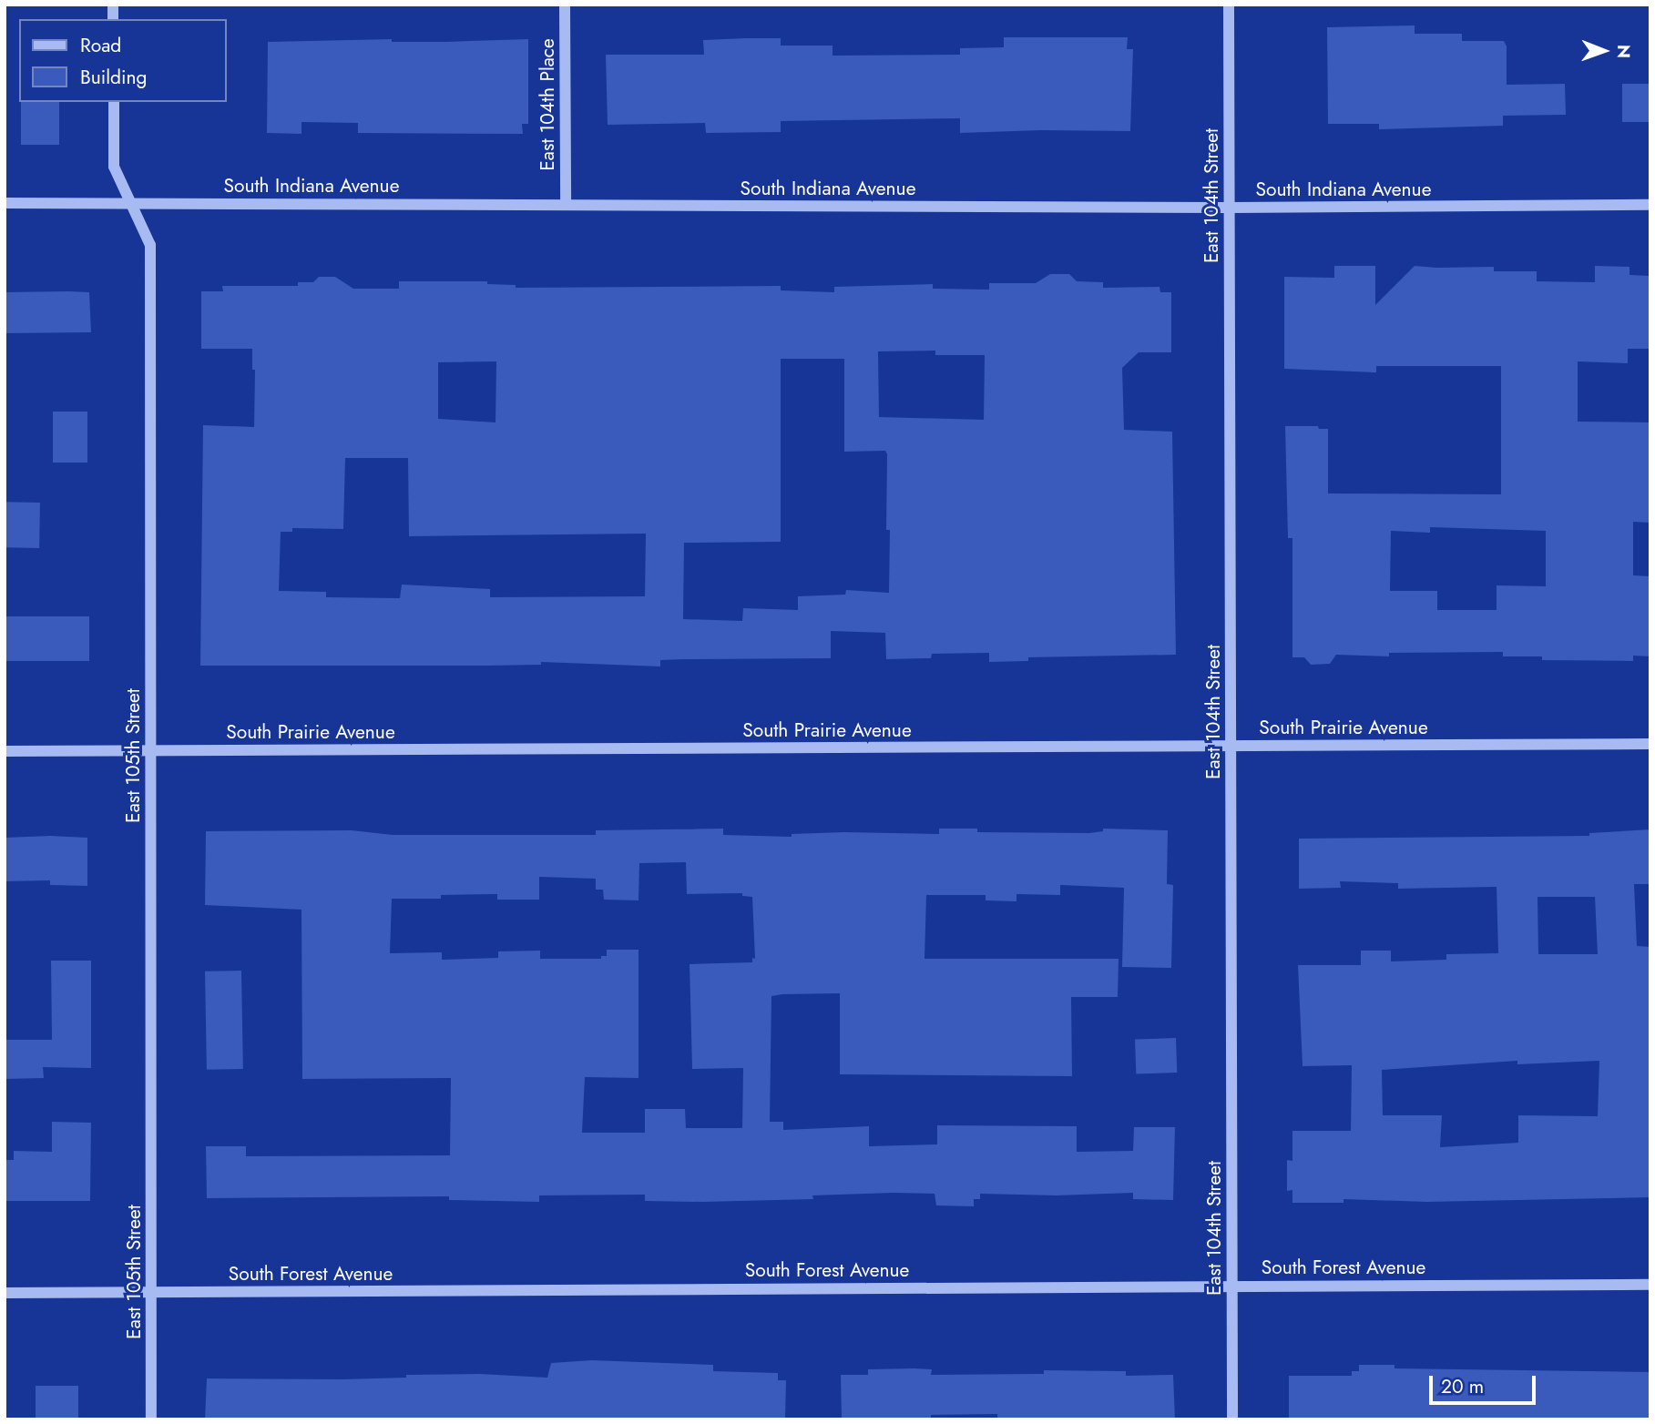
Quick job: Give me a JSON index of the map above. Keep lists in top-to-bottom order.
{
  "streets": {
    "street": [
      "East 104th Place",
      "South Indiana Avenue",
      "East 104th Street",
      "South Prairie Avenue",
      "East 105th Street",
      "South Forest Avenue"
    ]
  },
  "crossings": [
    ["East 104th Place", "South Indiana Avenue"],
    ["South Indiana Avenue", "East 104th Street"],
    ["South Indiana Avenue", "East 105th Street"],
    ["East 104th Street", "South Prairie Avenue"],
    ["East 104th Street", "South Forest Avenue"],
    ["South Prairie Avenue", "East 105th Street"],
    ["East 105th Street", "South Forest Avenue"]
  ],
  "legend": ["Road", "Building"],
  "scale_bar": "20 m",
  "north": "right"
}
